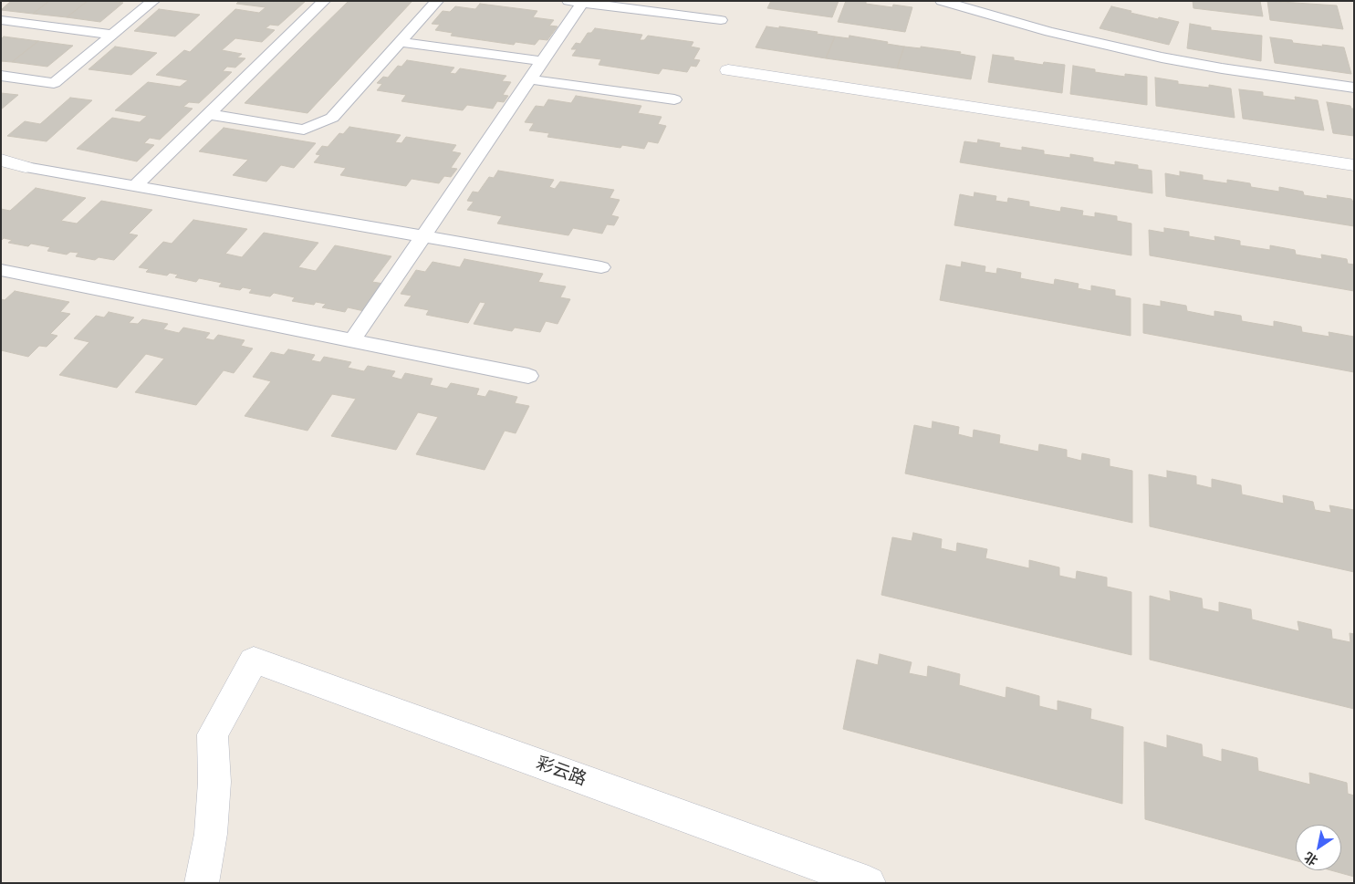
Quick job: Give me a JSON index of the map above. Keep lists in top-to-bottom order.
{
  "streets": {
    "street": ["彩云路"]
  },
  "north": "bottom left"
}
